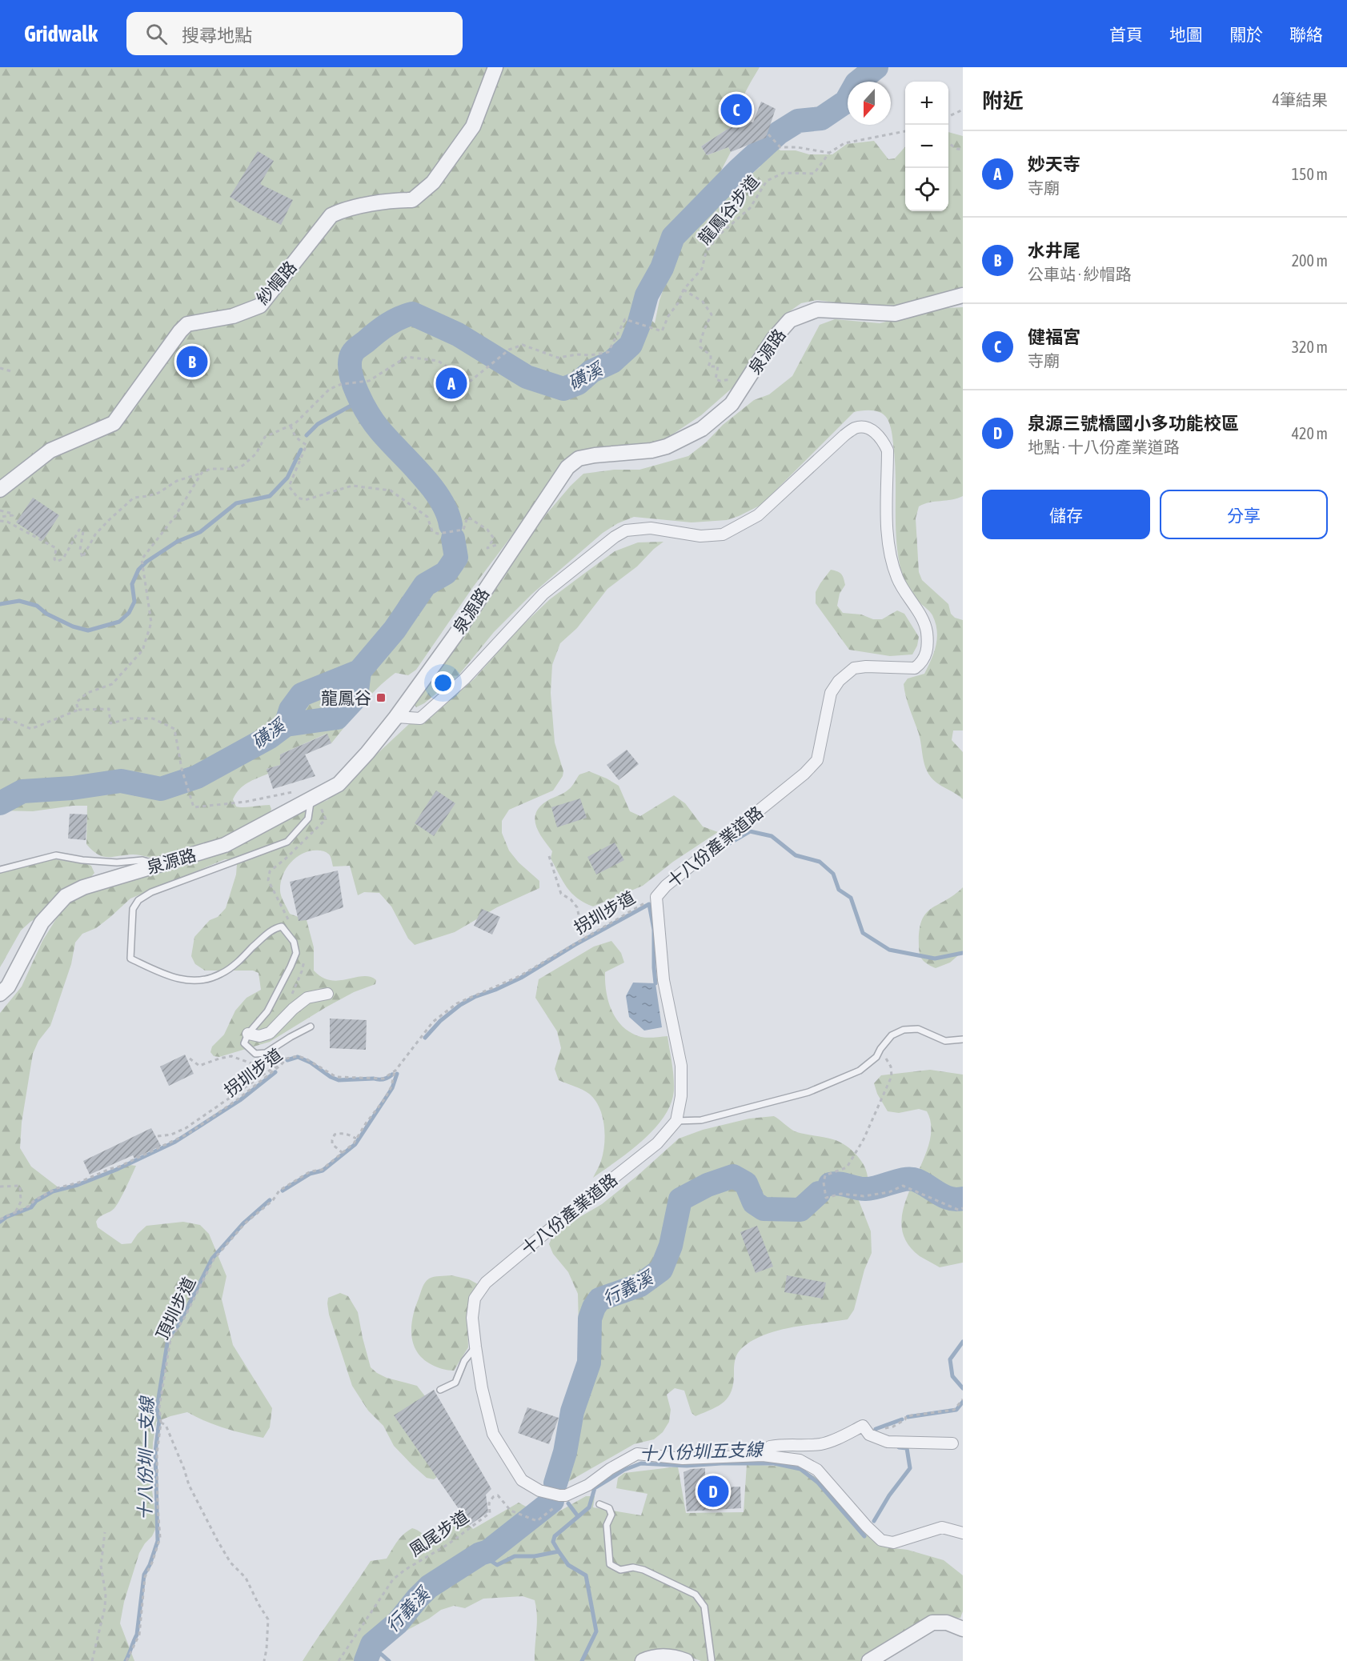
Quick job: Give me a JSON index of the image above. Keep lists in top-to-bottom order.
{
  "streets": {
    "street": ["紗帽路", "泉源路", "十八份產業道路"],
    "path": [
      "龍鳳谷步道",
      "拐圳步道",
      "頂圳步道",
      "風尾步道"
    ]
  },
  "crossings": [
    ["泉源路", "十八份產業道路"],
    ["十八份產業道路", "拐圳步道"],
    ["十八份產業道路", "風尾步道"],
    ["拐圳步道", "頂圳步道"]
  ],
  "water": [
    "磺溪",
    "行義溪",
    "十八份圳五支線",
    "十八份圳一支線"
  ],
  "places": {
    "transit": ["龍鳳谷"]
  },
  "north": "bottom",
  "page": {
    "header": "Gridwalk",
    "search": "搜尋地點",
    "nav": [
      "首頁",
      "地圖",
      "關於",
      "聯絡"
    ],
    "heading": ["附近", "4筆結果"],
    "map_buttons": ["+", "−"],
    "pins": [
      "C",
      "B",
      "A",
      "D"
    ],
    "list": [
      {
        "mark": "A",
        "name": "妙天寺",
        "note": "寺廟",
        "value": "150 m"
      },
      {
        "mark": "B",
        "name": "水井尾",
        "note": "公車站 · 紗帽路",
        "value": "200 m"
      },
      {
        "mark": "C",
        "name": "健福宮",
        "note": "寺廟",
        "value": "320 m"
      },
      {
        "mark": "D",
        "name": "泉源三號橋國小多功能校區",
        "note": "地點 · 十八份產業道路",
        "value": "420 m"
      }
    ],
    "buttons": ["儲存", "分享"]
  }
}
